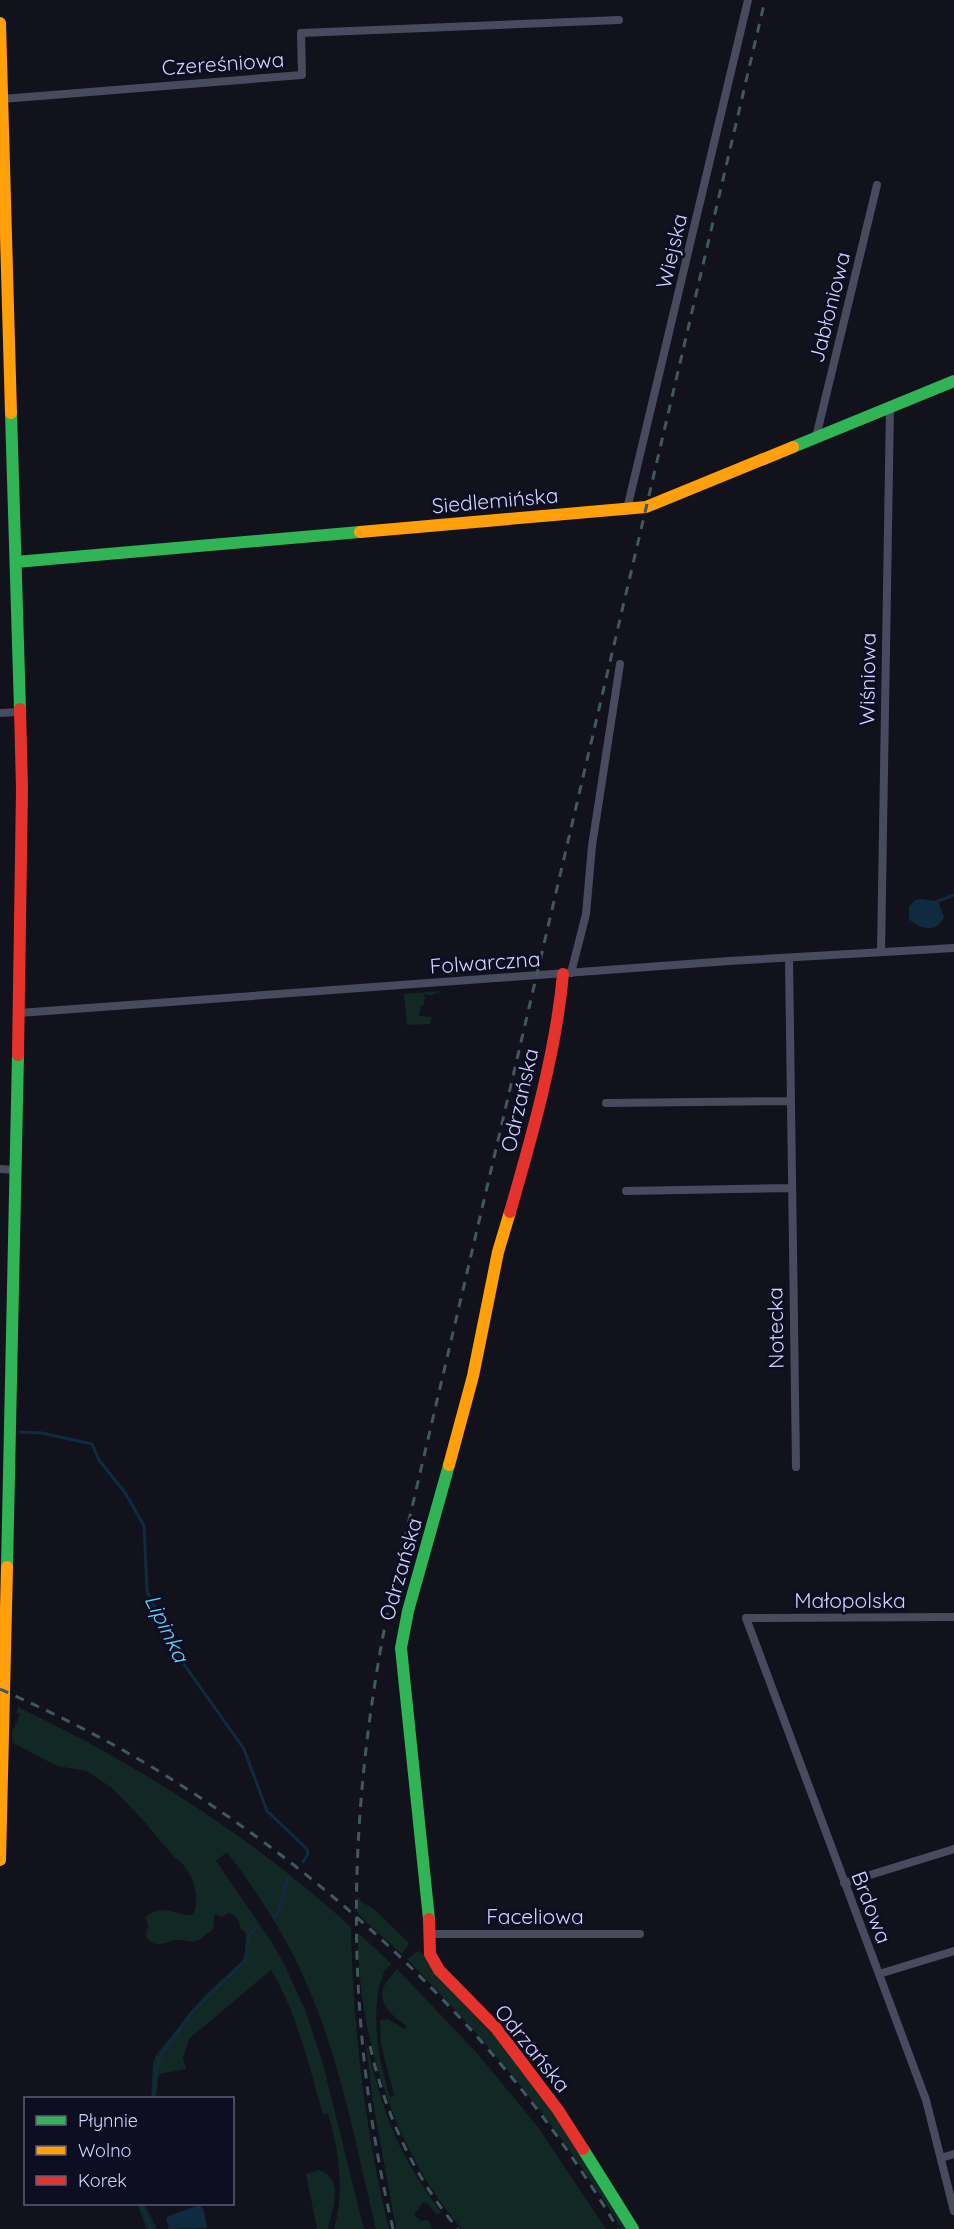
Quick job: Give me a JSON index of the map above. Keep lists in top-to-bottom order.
{
  "streets": {
    "street": [
      "Czereśniowa",
      "Wiejska",
      "Jabłoniowa",
      "Siedlemińska",
      "Wiśniowa",
      "Folwarczna",
      "Odrzańska",
      "Notecka",
      "Małopolska",
      "Brdowa",
      "Faceliowa"
    ]
  },
  "crossings": [
    ["Wiejska", "Siedlemińska"],
    ["Jabłoniowa", "Siedlemińska"],
    ["Siedlemińska", "Wiśniowa"],
    ["Wiśniowa", "Folwarczna"],
    ["Folwarczna", "Odrzańska"],
    ["Folwarczna", "Notecka"],
    ["Odrzańska", "Faceliowa"],
    ["Małopolska", "Brdowa"]
  ],
  "water": ["Lipinka"],
  "legend": ["Płynnie", "Wolno", "Korek"]
}
